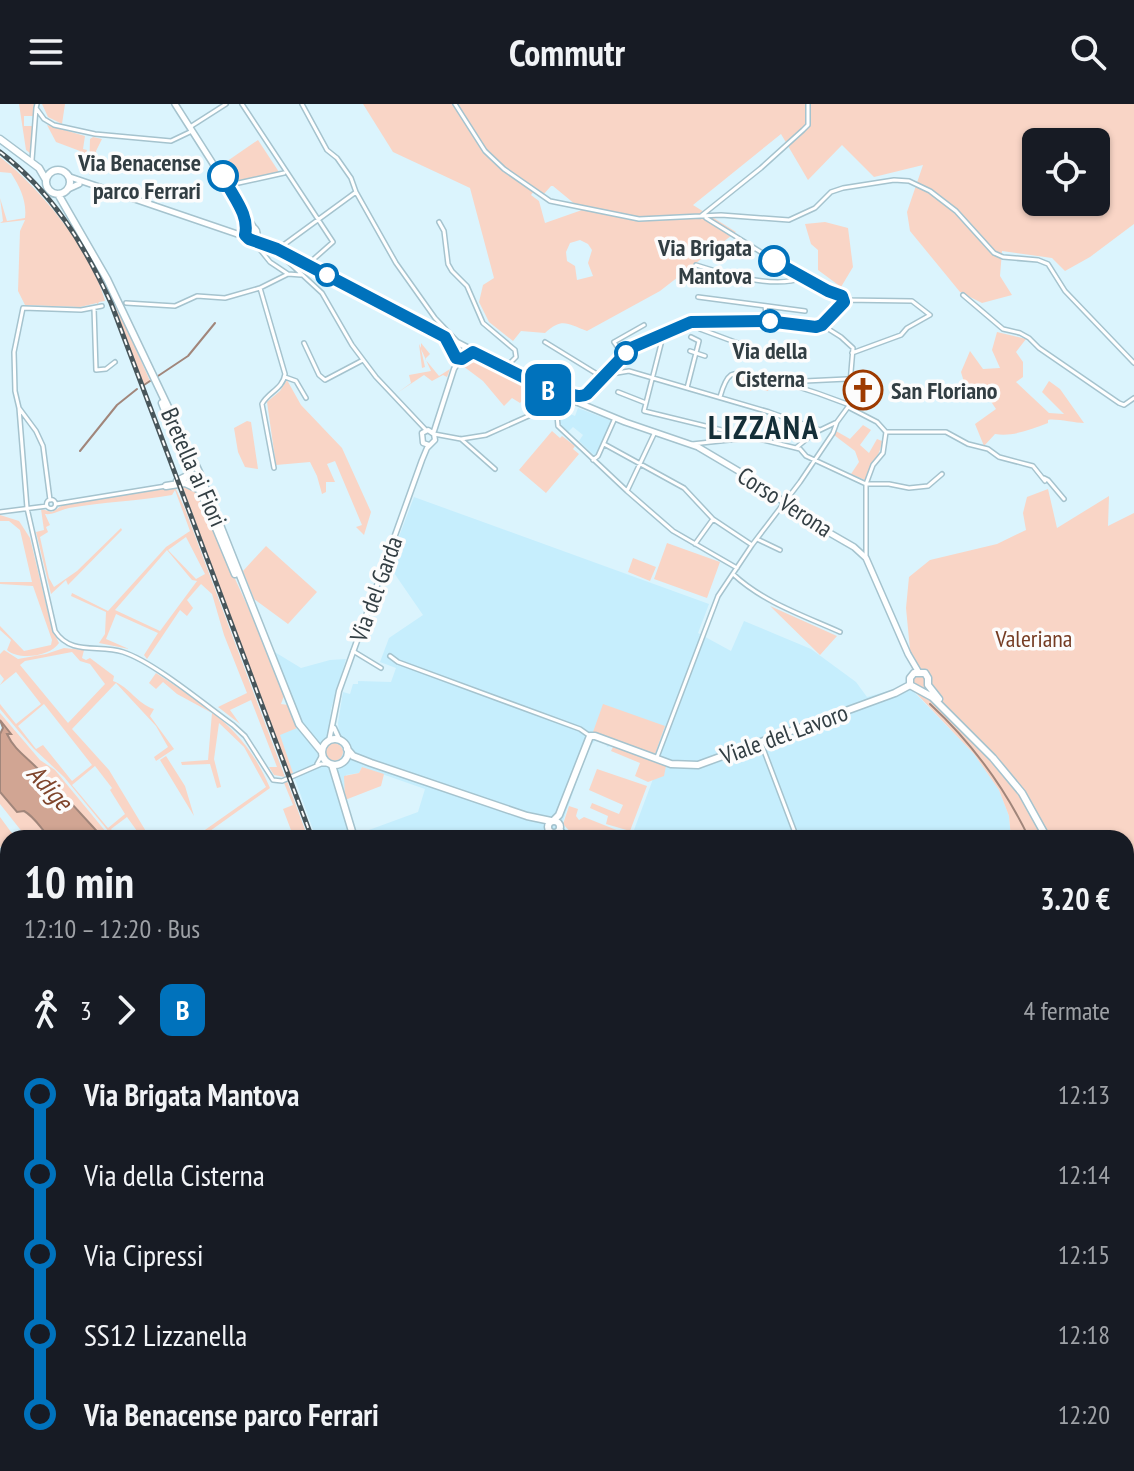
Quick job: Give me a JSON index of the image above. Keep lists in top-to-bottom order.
{
  "streets": {
    "main road": [
      "Bretella ai Fiori",
      "Corso Verona",
      "Via del Garda",
      "Viale del Lavoro"
    ]
  },
  "crossings": [
    ["Bretella ai Fiori", "Via del Garda"],
    ["Corso Verona", "Viale del Lavoro"]
  ],
  "districts": ["LIZZANA"],
  "water": ["Adige"],
  "parks": ["Valeriana"],
  "places": {
    "other": ["Via Benacense parco Ferrari", "Via Brigata Mantova", "Via della Cisterna"],
    "church": ["San Floriano"]
  },
  "lines": ["bus line B"],
  "page": {
    "header": "Commutr",
    "on_map": "B",
    "heading": ["10 min", "12:10 – 12:20 · Bus", "3.20 €"],
    "legs": ["3", "B", "4 fermate"],
    "list": [
      {
        "name": "Via Brigata Mantova",
        "value": "12:13"
      },
      {
        "name": "Via della Cisterna",
        "value": "12:14"
      },
      {
        "name": "Via Cipressi",
        "value": "12:15"
      },
      {
        "name": "SS12 Lizzanella",
        "value": "12:18"
      },
      {
        "name": "Via Benacense parco Ferrari",
        "value": "12:20"
      }
    ]
  }
}
